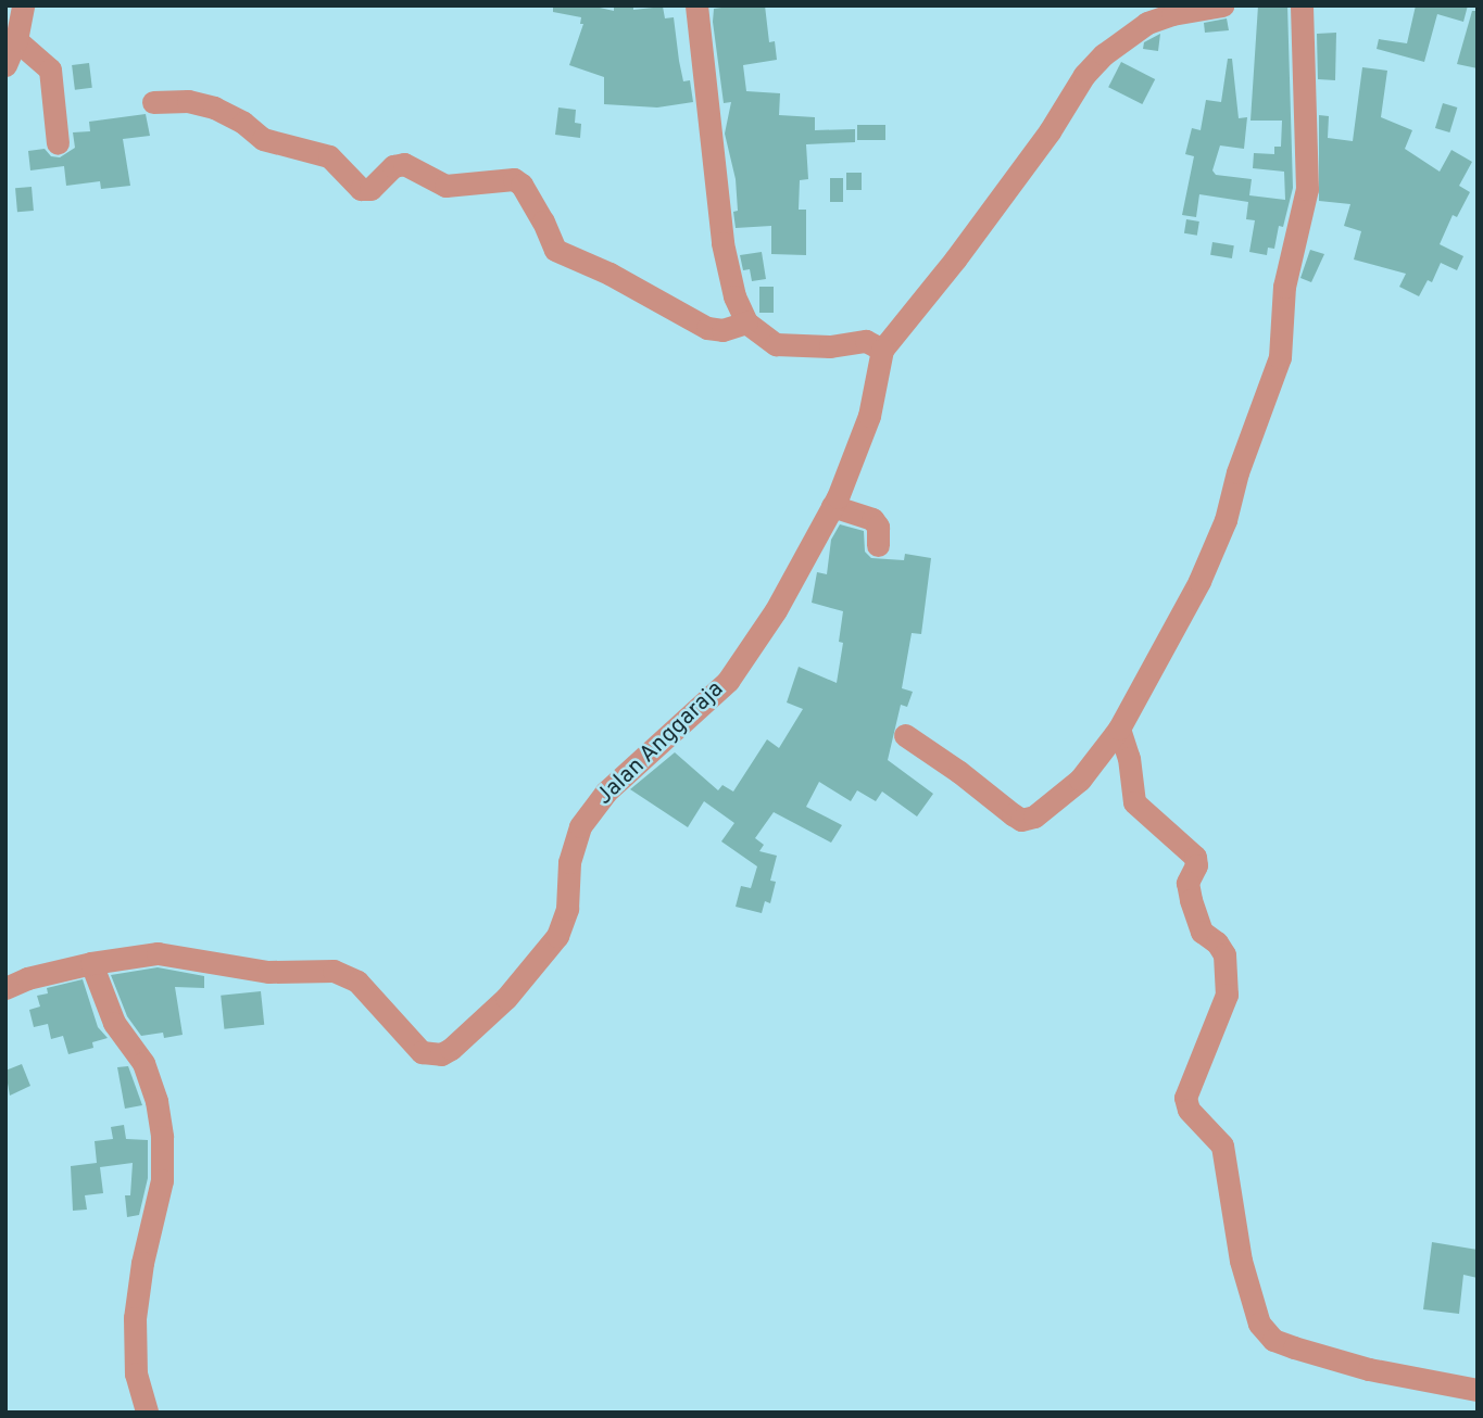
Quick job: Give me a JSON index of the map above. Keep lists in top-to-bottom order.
{
  "streets": {
    "street": ["Jalan Anggaraja"]
  }
}
